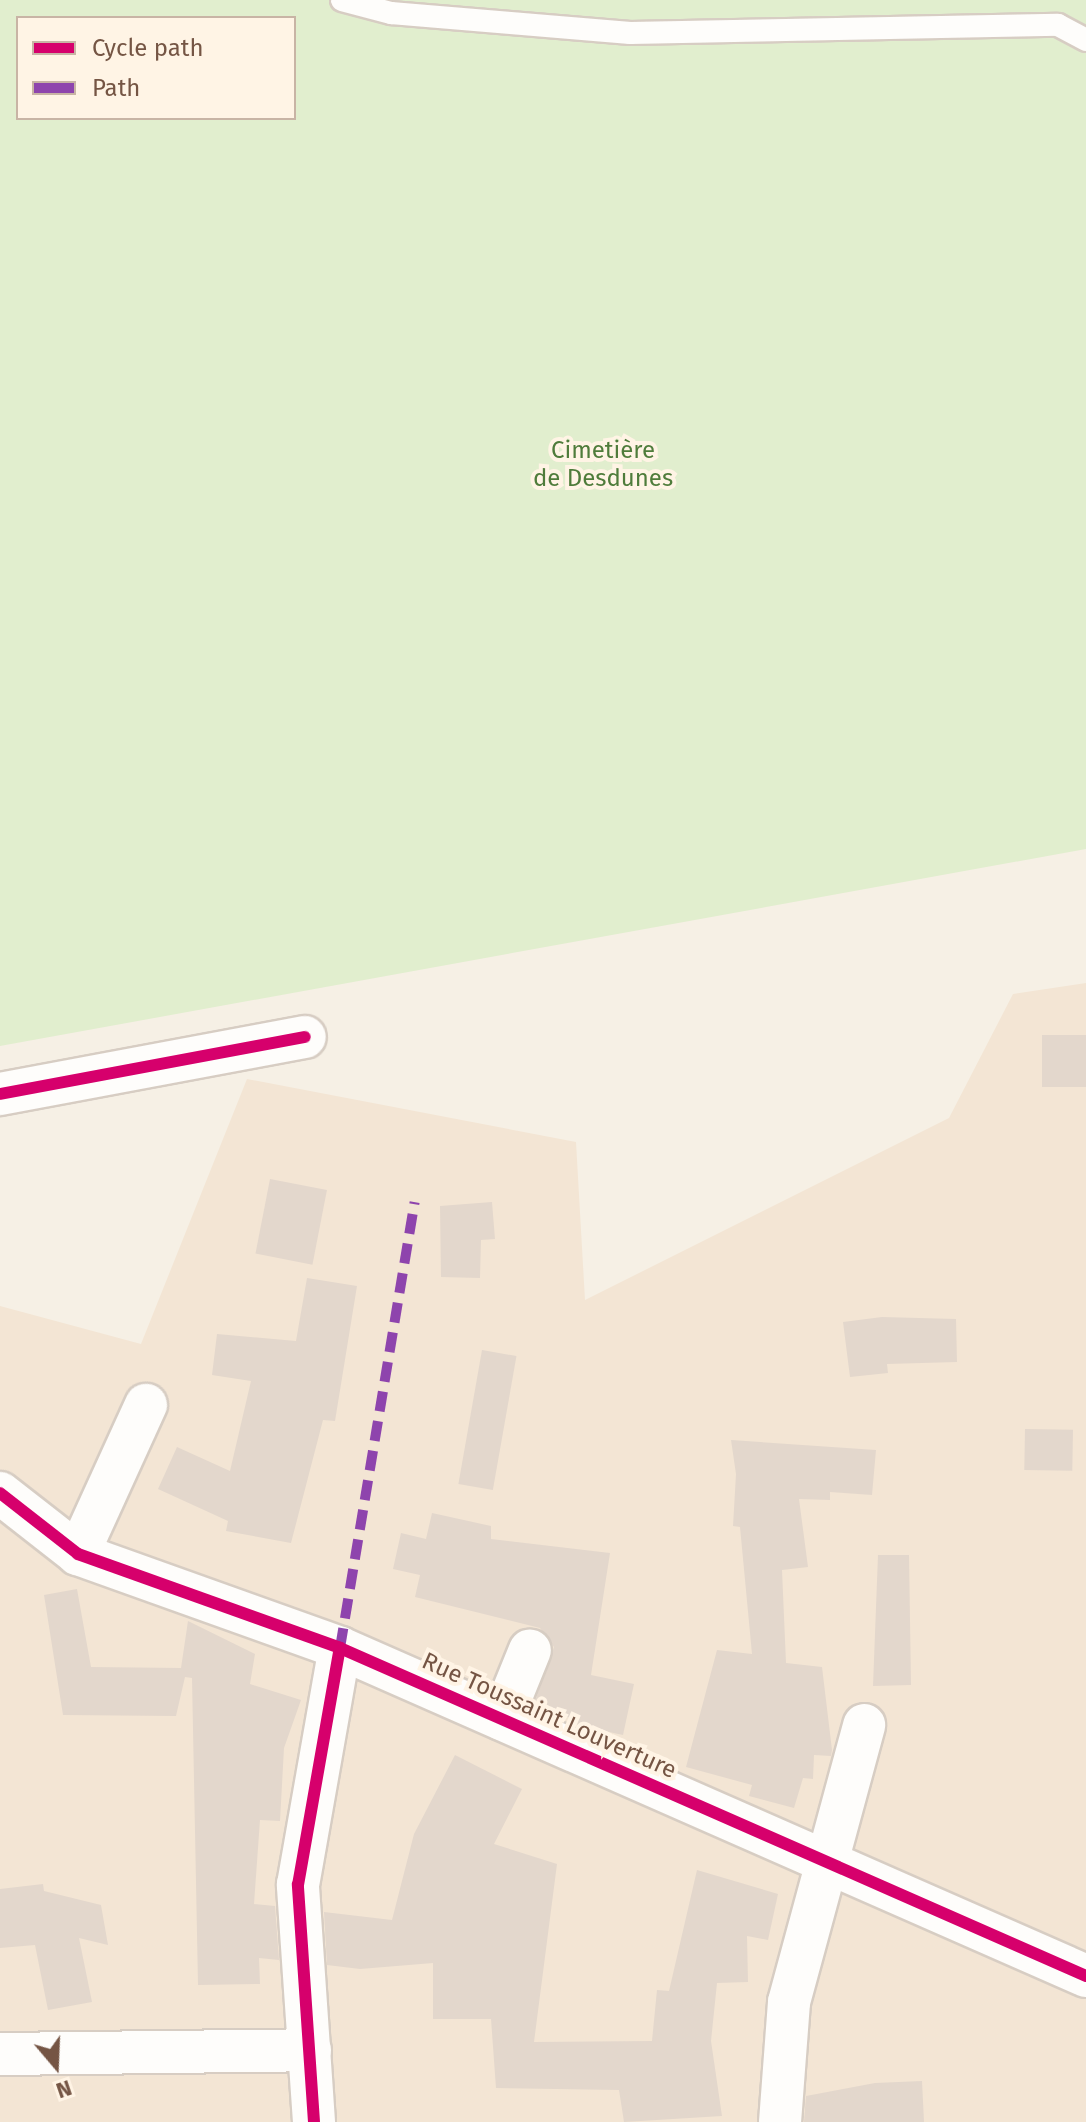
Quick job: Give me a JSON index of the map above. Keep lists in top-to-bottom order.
{
  "streets": {
    "street": ["Rue Toussaint Louverture"]
  },
  "parks": ["Cimetière de Desdunes"],
  "legend": ["Cycle path", "Path"],
  "north": "bottom"
}
